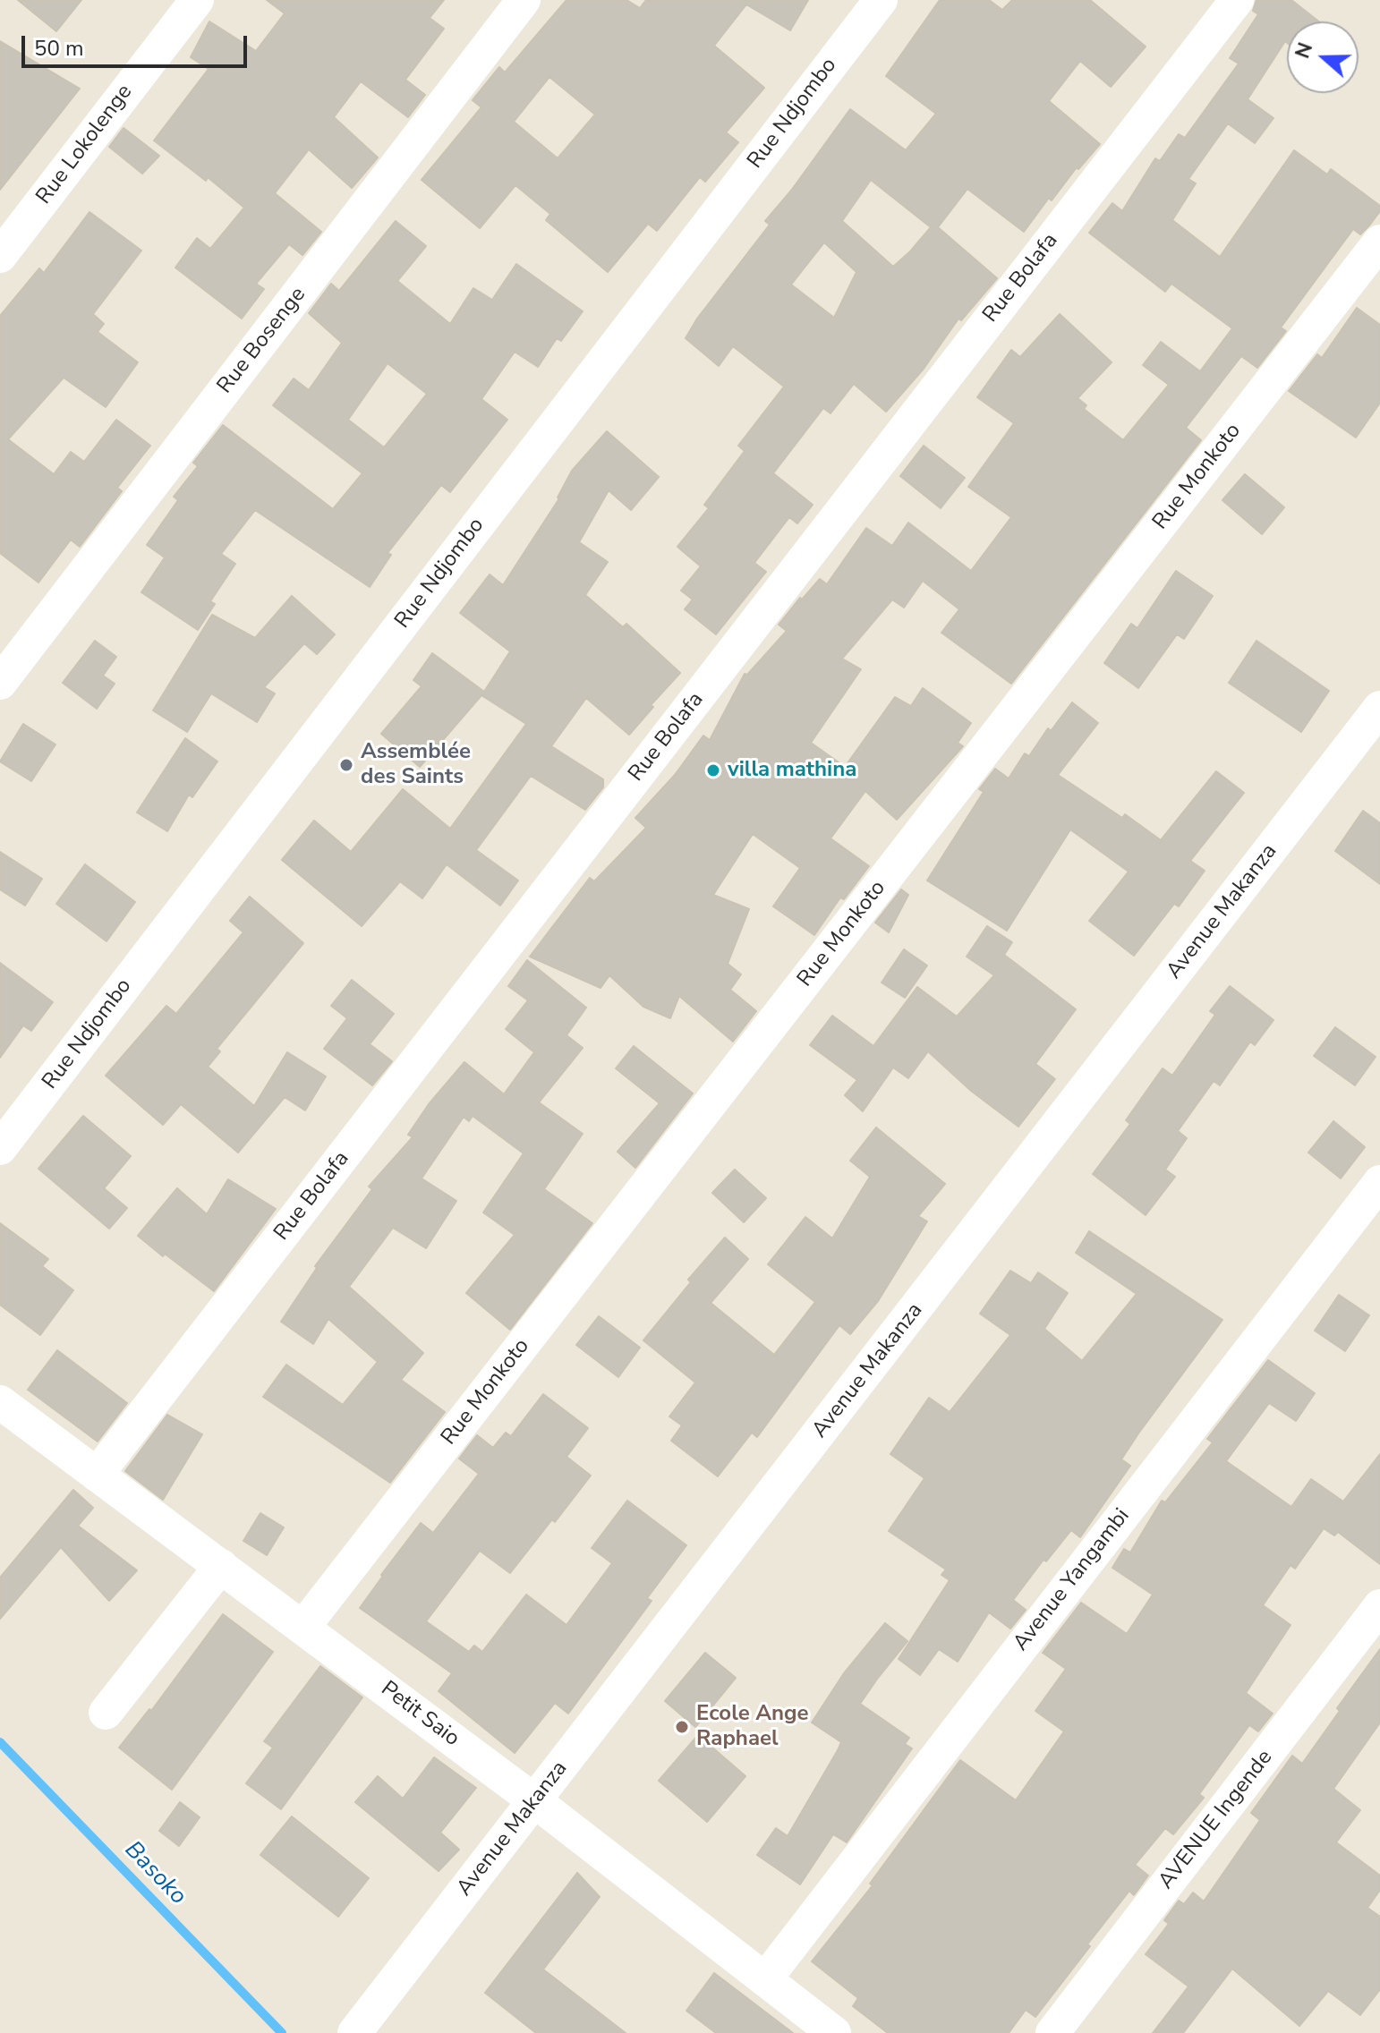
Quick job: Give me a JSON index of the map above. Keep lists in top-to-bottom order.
{
  "streets": {
    "street": [
      "Rue Ndjombo",
      "Rue Lokolenge",
      "Rue Bolafa",
      "Rue Bosenge",
      "Rue Monkoto",
      "Avenue Makanza",
      "Avenue Yangambi",
      "Petit Saio",
      "AVENUE Ingende"
    ]
  },
  "crossings": [
    ["Rue Bolafa", "Petit Saio"],
    ["Rue Monkoto", "Petit Saio"],
    ["Avenue Makanza", "Petit Saio"],
    ["Avenue Yangambi", "Petit Saio"]
  ],
  "water": ["Basoko"],
  "places": ["Assemblée des Saints", "villa mathina", "Ecole Ange Raphael"],
  "scale_bar": "50 m",
  "north": "left"
}
